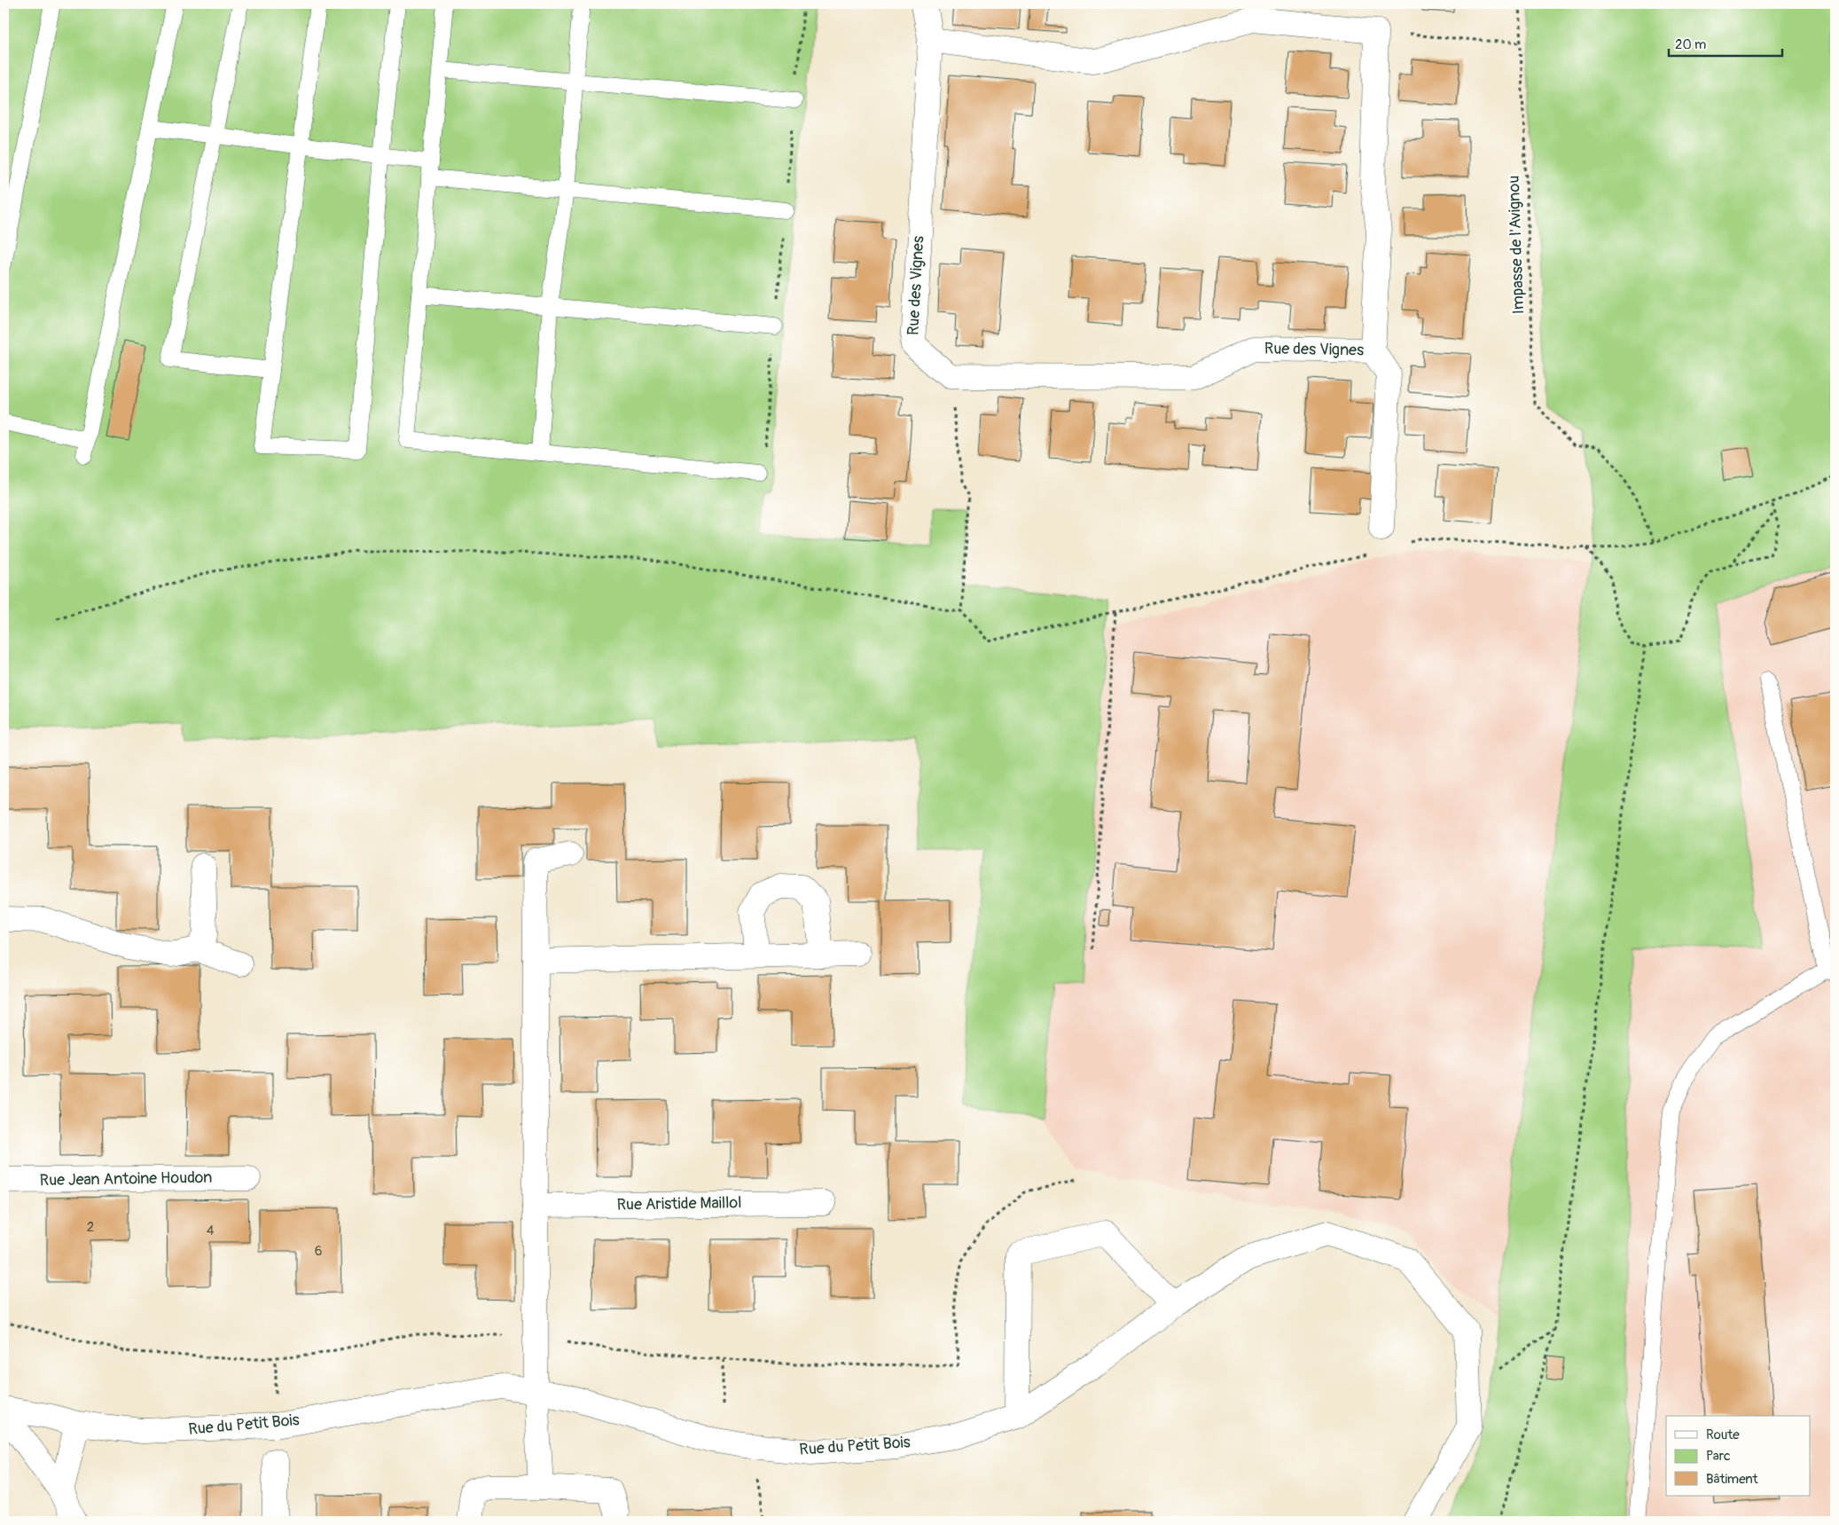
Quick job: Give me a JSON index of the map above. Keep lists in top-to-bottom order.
{
  "streets": {
    "street": [
      "Rue des Vignes",
      "Rue Jean Antoine Houdon",
      "Rue Aristide Maillol",
      "Rue du Petit Bois"
    ],
    "path": ["Impasse de l'Avignou"]
  },
  "house_numbers": ["2", "4", "6"],
  "legend": ["Route", "Parc", "Bâtiment"],
  "scale_bar": "20 m"
}
